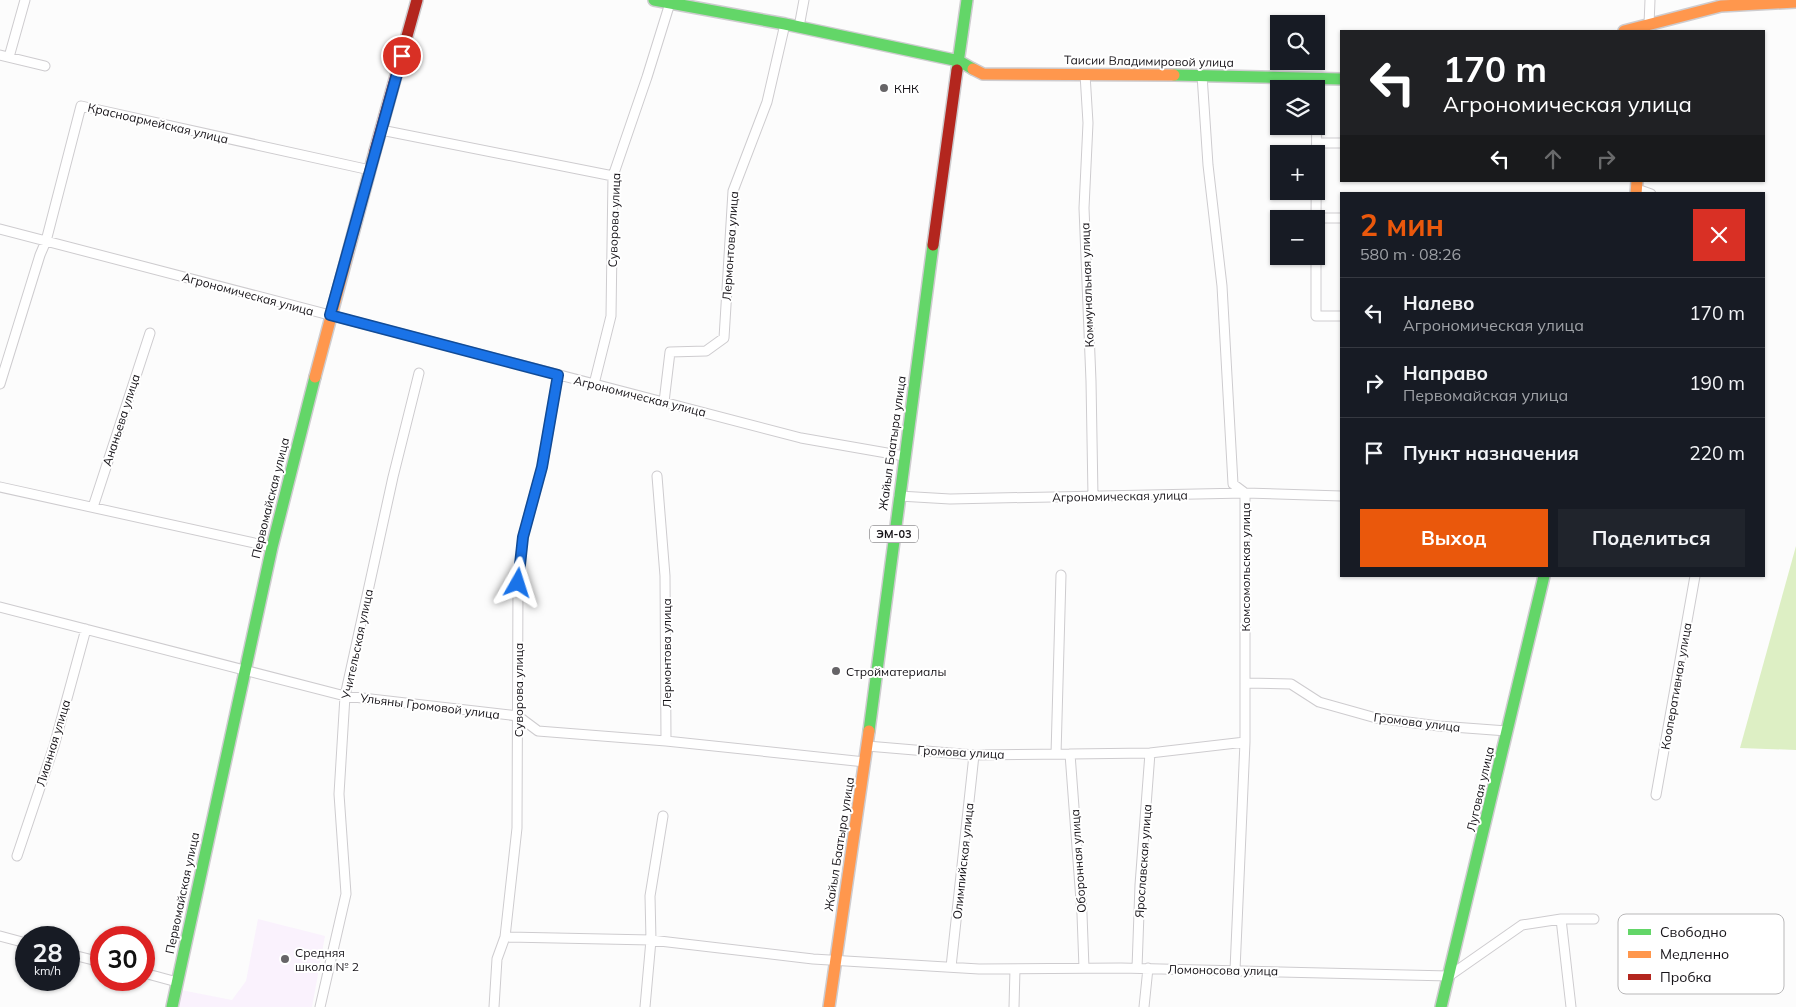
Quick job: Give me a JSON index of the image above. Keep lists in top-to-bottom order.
{
  "streets": {
    "main road": [
      "Таисии Владимировой улица",
      "Жайыл Баатыра улица",
      "Первомайская улица",
      "ЭМ-03",
      "Луговая улица"
    ],
    "street": [
      "Красноармейская улица",
      "Суворова улица",
      "Лермонтова улица",
      "Коммунальная улица",
      "Агрономическая улица",
      "Ананьева улица",
      "Комсомольская улица",
      "Учительская улица",
      "Кооперативная улица",
      "Ульяны Громовой улица",
      "Громова улица",
      "Лианная улица",
      "Олимпийская улица",
      "Оборонная улица",
      "Ярославская улица",
      "Ломоносова улица"
    ]
  },
  "crossings": [
    ["Таисии Владимировой улица", "Коммунальная улица"],
    ["Таисии Владимировой улица", "Жайыл Баатыра улица"],
    ["Таисии Владимировой улица", "ЭМ-03"],
    ["Таисии Владимировой улица", "Комсомольская улица"],
    ["Красноармейская улица", "Агрономическая улица"],
    ["Красноармейская улица", "Первомайская улица"],
    ["Суворова улица", "Агрономическая улица"],
    ["Суворова улица", "Ульяны Громовой улица"],
    ["Суворова улица", "Ломоносова улица"],
    ["Лермонтова улица", "Агрономическая улица"],
    ["Лермонтова улица", "Ульяны Громовой улица"],
    ["Коммунальная улица", "Агрономическая улица"],
    ["Агрономическая улица", "Жайыл Баатыра улица"],
    ["Агрономическая улица", "Первомайская улица"],
    ["Агрономическая улица", "Комсомольская улица"],
    ["Жайыл Баатыра улица", "ЭМ-03"],
    ["Жайыл Баатыра улица", "Ульяны Громовой улица"],
    ["Жайыл Баатыра улица", "Громова улица"],
    ["Жайыл Баатыра улица", "Ломоносова улица"],
    ["Первомайская улица", "Ульяны Громовой улица"],
    ["Комсомольская улица", "Громова улица"],
    ["Комсомольская улица", "Ломоносова улица"],
    ["Учительская улица", "Ульяны Громовой улица"],
    ["Ульяны Громовой улица", "Лианная улица"],
    ["Громова улица", "Луговая улица"],
    ["Громова улица", "Олимпийская улица"],
    ["Громова улица", "Оборонная улица"],
    ["Громова улица", "Ярославская улица"],
    ["Луговая улица", "Ломоносова улица"],
    ["Олимпийская улица", "Ломоносова улица"],
    ["Оборонная улица", "Ломоносова улица"],
    ["Ярославская улица", "Ломоносова улица"]
  ],
  "places": ["КНК", "Стройматериалы", "Средняя школа № 2"],
  "legend": ["Свободно", "Медленно", "Пробка"],
  "page": {
    "map_buttons": ["+", "−"],
    "turn": ["170 m", "Агрономическая улица"],
    "heading": ["2 мин", "580 m · 08:26"],
    "list": [
      {
        "name": "Налево",
        "note": "Агрономическая улица",
        "value": "170 m"
      },
      {
        "name": "Направо",
        "note": "Первомайская улица",
        "value": "190 m"
      },
      {
        "name": "Пункт назначения",
        "value": "220 m"
      }
    ],
    "buttons": ["Выход", "Поделиться"],
    "speed": "28 km/h",
    "limit": "30"
  }
}
